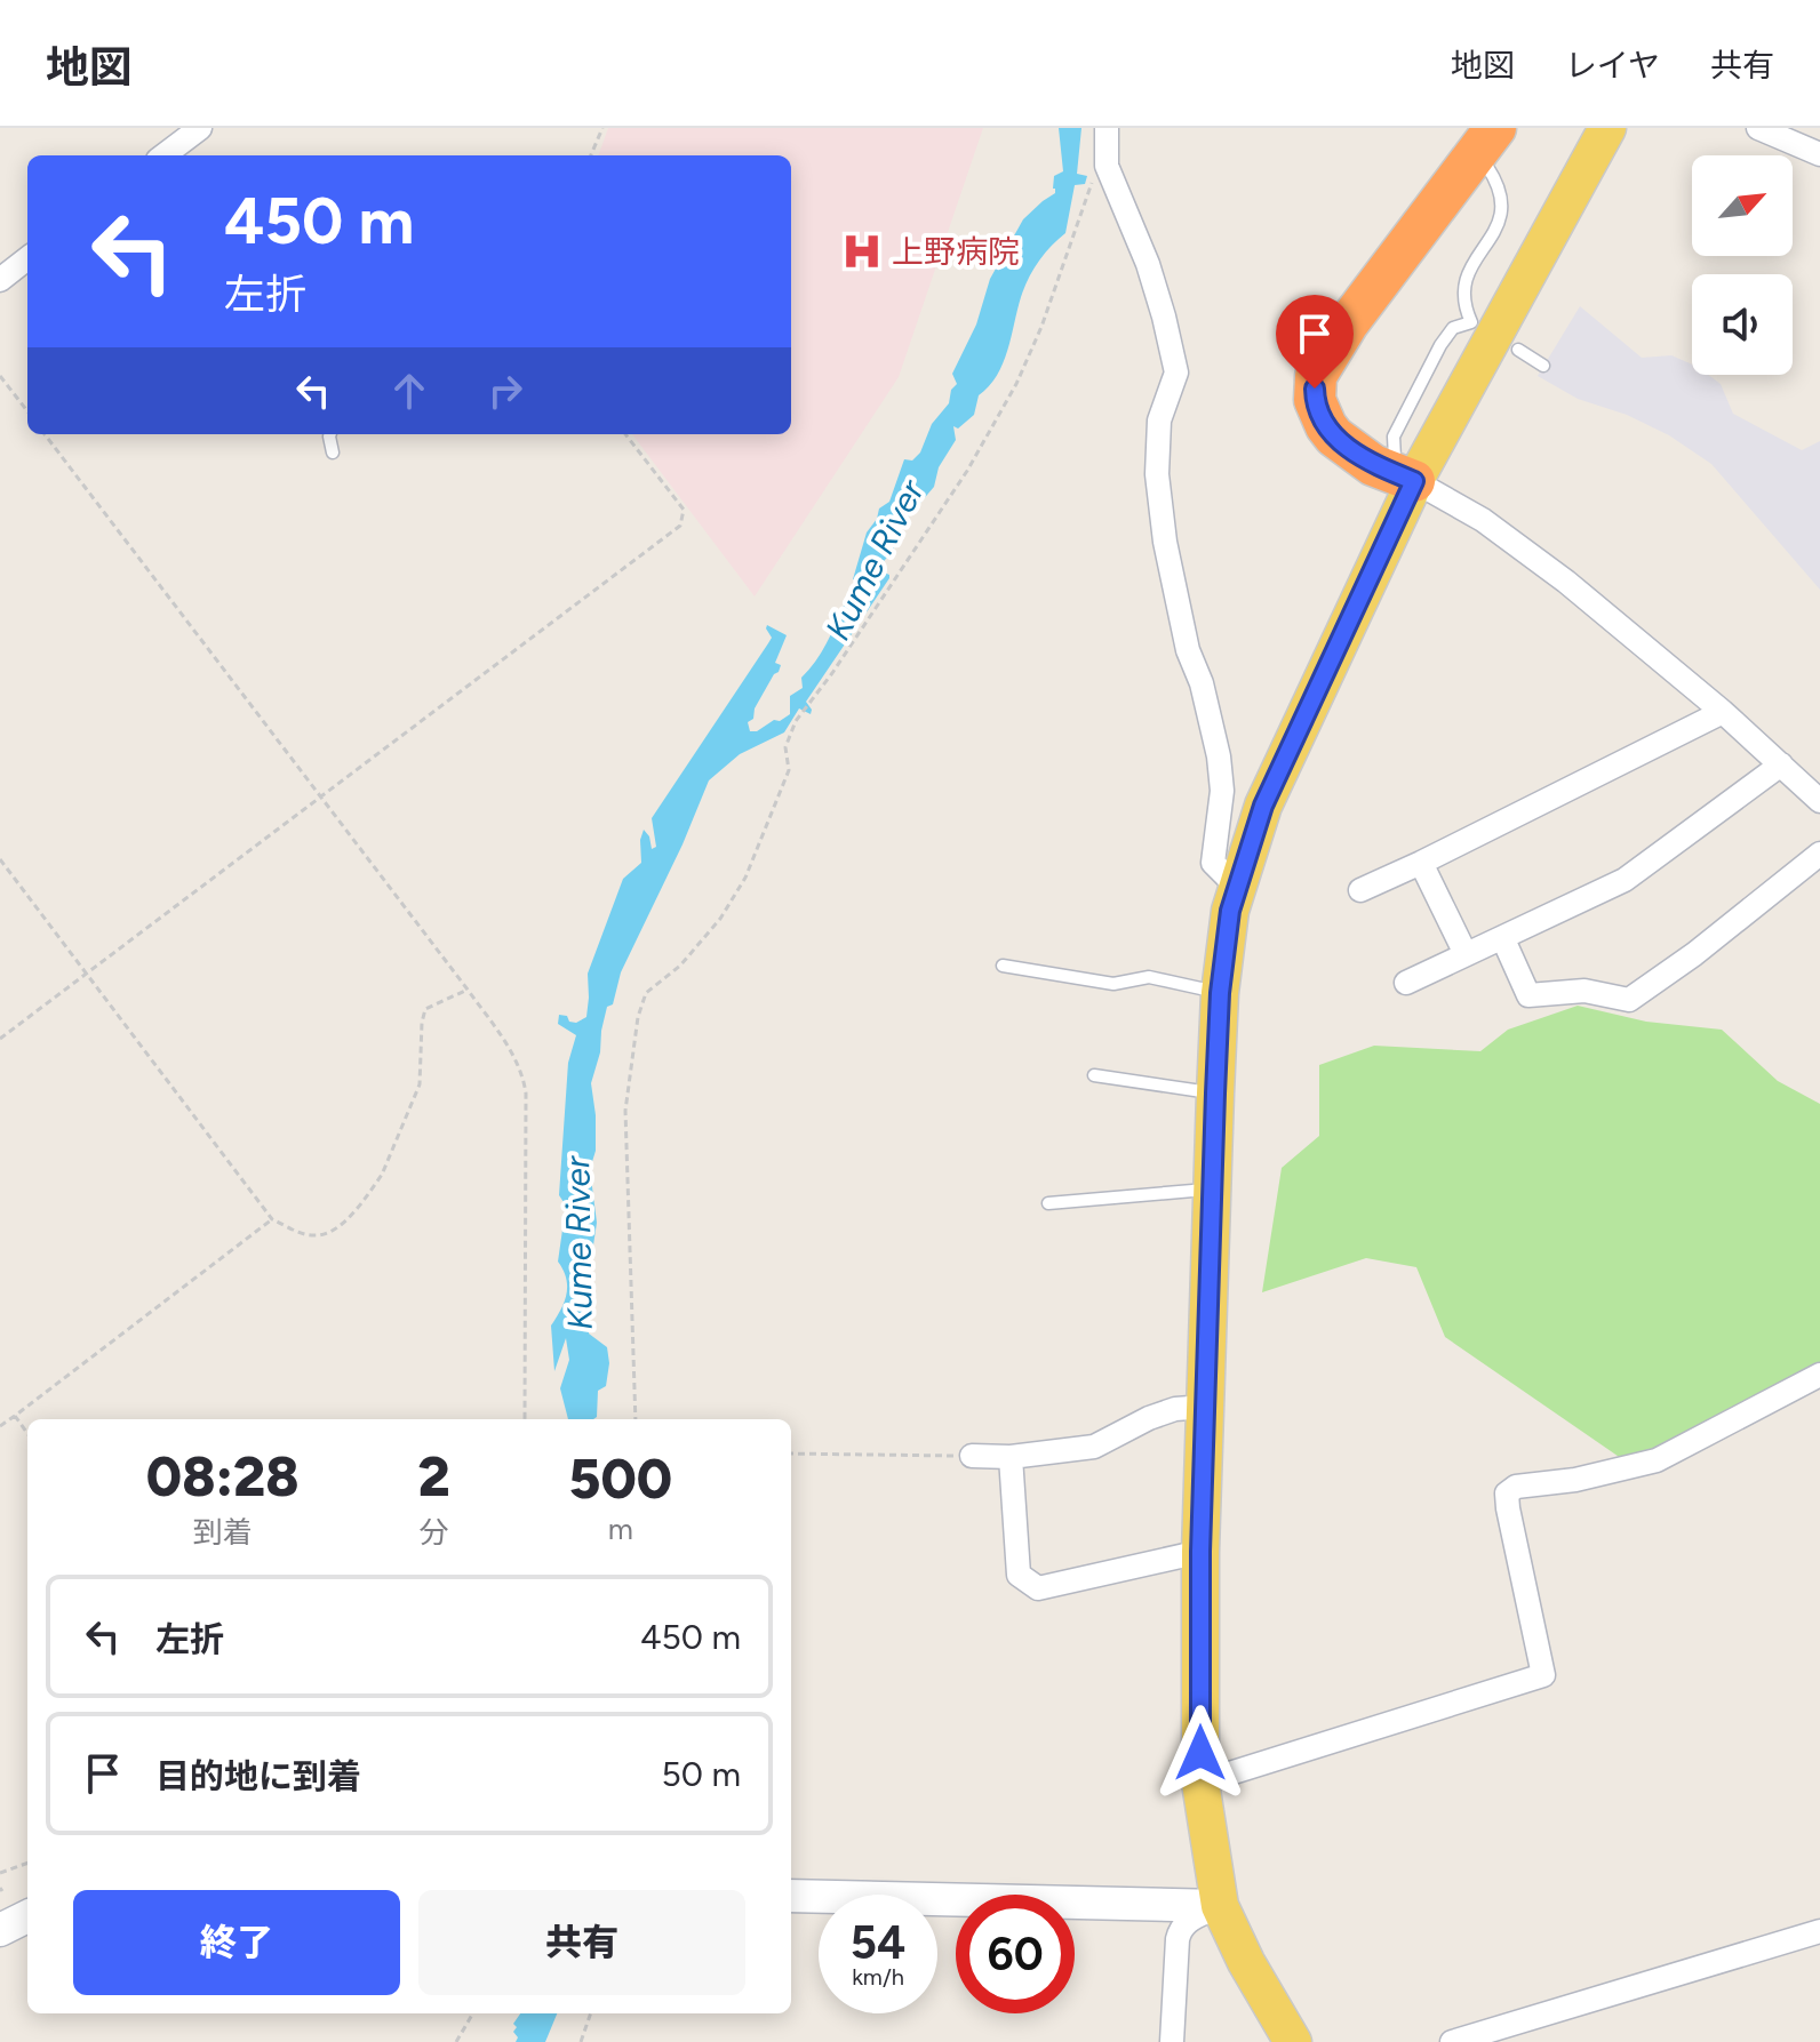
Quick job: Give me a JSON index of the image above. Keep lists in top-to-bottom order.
{
  "water": ["Kume River"],
  "places": {
    "hospital": ["上野病院"]
  },
  "north": "top right",
  "page": {
    "header": "地図",
    "nav": ["地図", "レイヤ", "共有"],
    "turn": ["450 m", "左折"],
    "eta": [
      "08:28",
      "到着",
      "2",
      "分",
      "500",
      "m"
    ],
    "list": [
      {
        "name": "左折",
        "value": "450 m"
      },
      {
        "name": "目的地に到着",
        "value": "50 m"
      }
    ],
    "buttons": ["終了", "共有"],
    "speed": "54 km/h",
    "limit": "60"
  }
}
